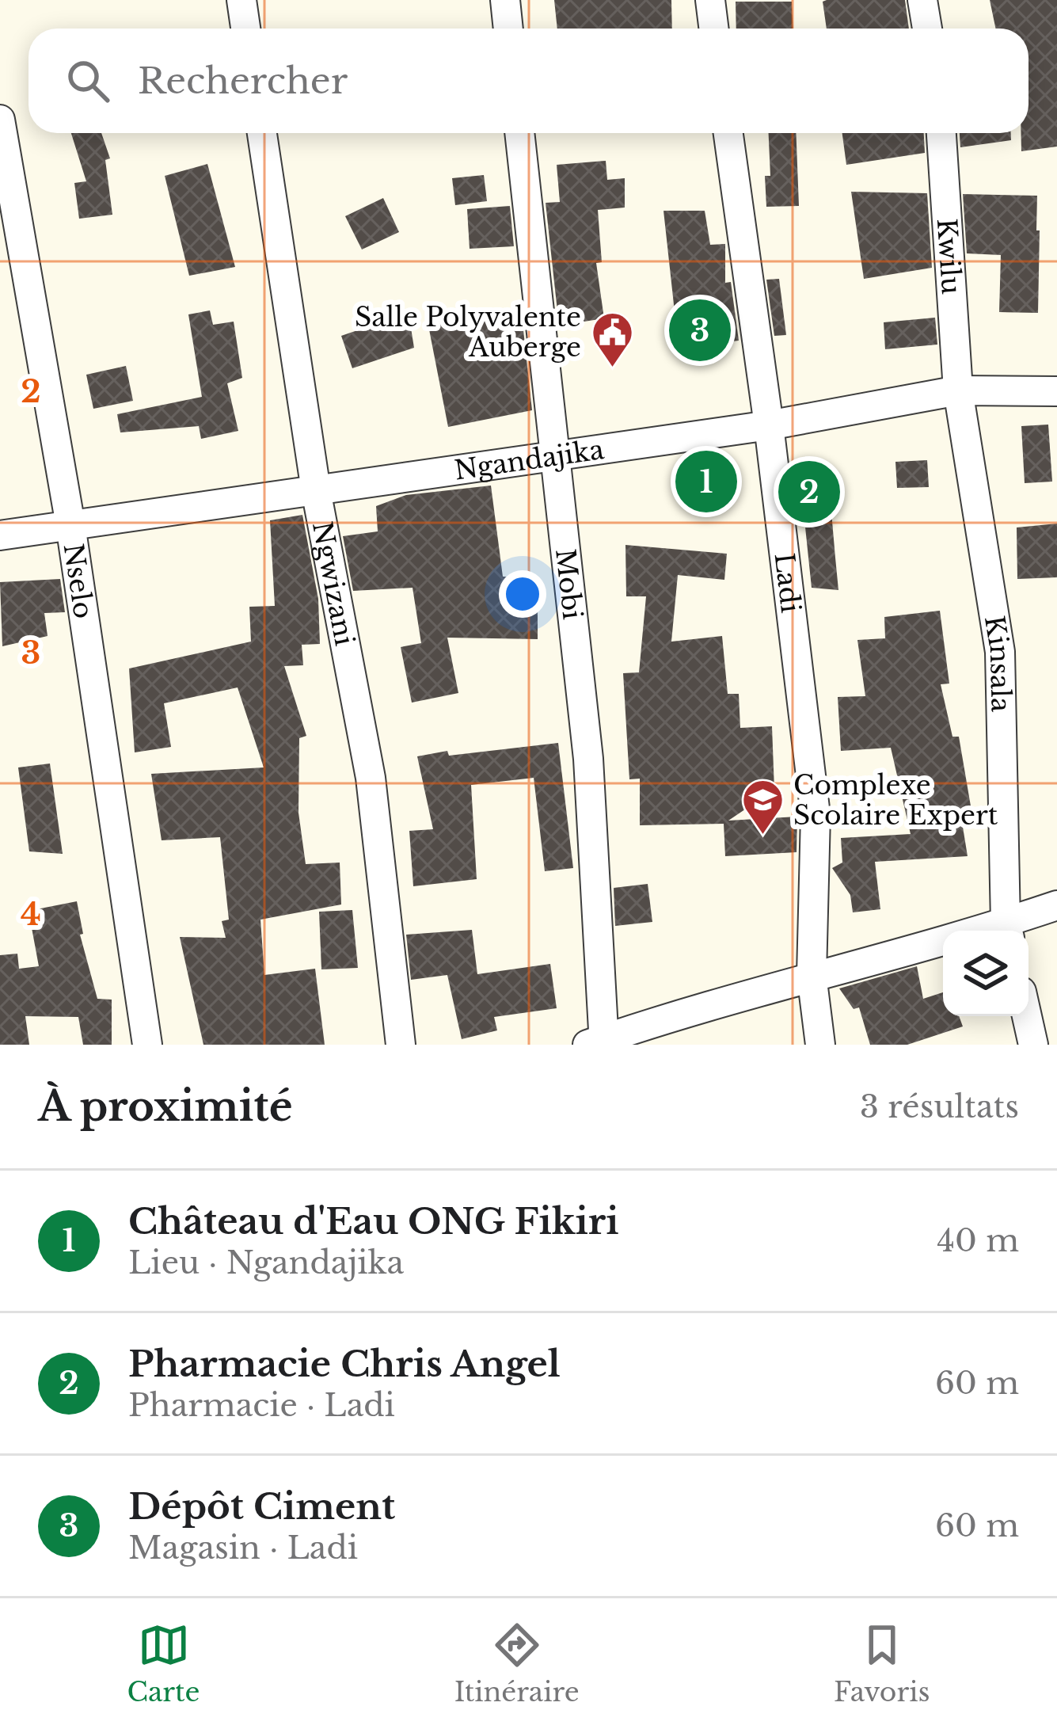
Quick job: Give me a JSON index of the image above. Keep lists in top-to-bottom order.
{
  "streets": {
    "street": [
      "Kwilu",
      "Ngandajika",
      "Nselo",
      "Ladi",
      "Ngwizani",
      "Mobi",
      "Kinsala"
    ]
  },
  "crossings": [
    ["Kwilu", "Ngandajika"],
    ["Kwilu", "Kinsala"],
    ["Ngandajika", "Nselo"],
    ["Ngandajika", "Ladi"],
    ["Ngandajika", "Ngwizani"],
    ["Ngandajika", "Mobi"],
    ["Ngandajika", "Kinsala"]
  ],
  "places": {
    "public building": ["Salle Polyvalente Auberge"],
    "school or university": ["Complexe Scolaire Expert"]
  },
  "page": {
    "search": "Rechercher",
    "pins": ["3", "1", "2"],
    "heading": ["À proximité", "3 résultats"],
    "list": [
      {
        "mark": "1",
        "name": "Château d'Eau ONG Fikiri",
        "note": "Lieu · Ngandajika",
        "value": "40 m"
      },
      {
        "mark": "2",
        "name": "Pharmacie Chris Angel",
        "note": "Pharmacie · Ladi",
        "value": "60 m"
      },
      {
        "mark": "3",
        "name": "Dépôt Ciment",
        "note": "Magasin · Ladi",
        "value": "60 m"
      }
    ],
    "nav": ["Carte", "Itinéraire", "Favoris"]
  },
  "grid": {
    "rows": ["2", "3", "4"]
  }
}
